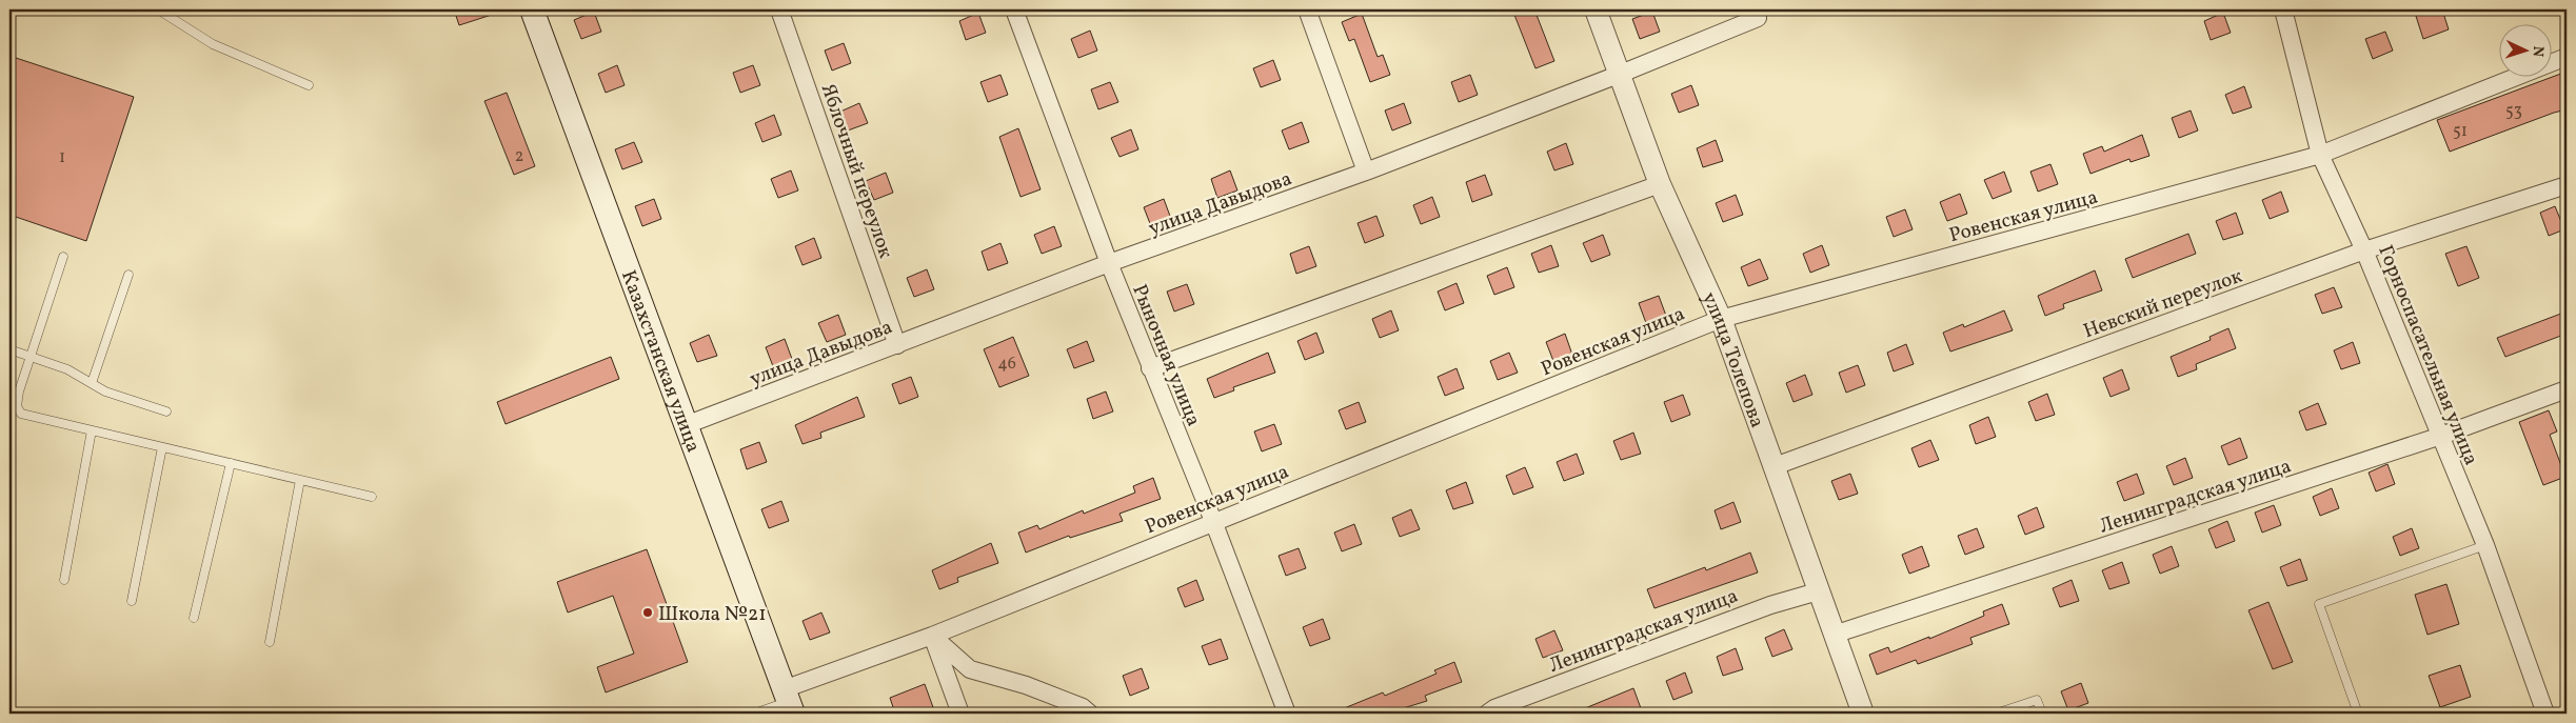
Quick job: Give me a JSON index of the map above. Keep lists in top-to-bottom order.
{
  "streets": {
    "main road": ["Казахстанская улица"],
    "street": [
      "Яблочный переулок",
      "улица Давыдова",
      "Ровенская улица",
      "Невский переулок",
      "Рыночная улица",
      "Горноспасательная улица",
      "улица Толепова",
      "Ленинградская улица"
    ]
  },
  "crossings": [
    ["Яблочный переулок", "улица Давыдова"],
    ["улица Давыдова", "Рыночная улица"],
    ["улица Давыдова", "улица Толепова"],
    ["улица Давыдова", "Казахстанская улица"],
    ["Ровенская улица", "Рыночная улица"],
    ["Ровенская улица", "Горноспасательная улица"],
    ["Ровенская улица", "улица Толепова"],
    ["Ровенская улица", "Казахстанская улица"],
    ["Невский переулок", "Горноспасательная улица"],
    ["Невский переулок", "улица Толепова"],
    ["Горноспасательная улица", "Ленинградская улица"],
    ["улица Толепова", "Ленинградская улица"]
  ],
  "places": ["Школа №21"],
  "house_numbers": [
    "53",
    "51",
    "2",
    "1",
    "46"
  ],
  "north": "right"
}
